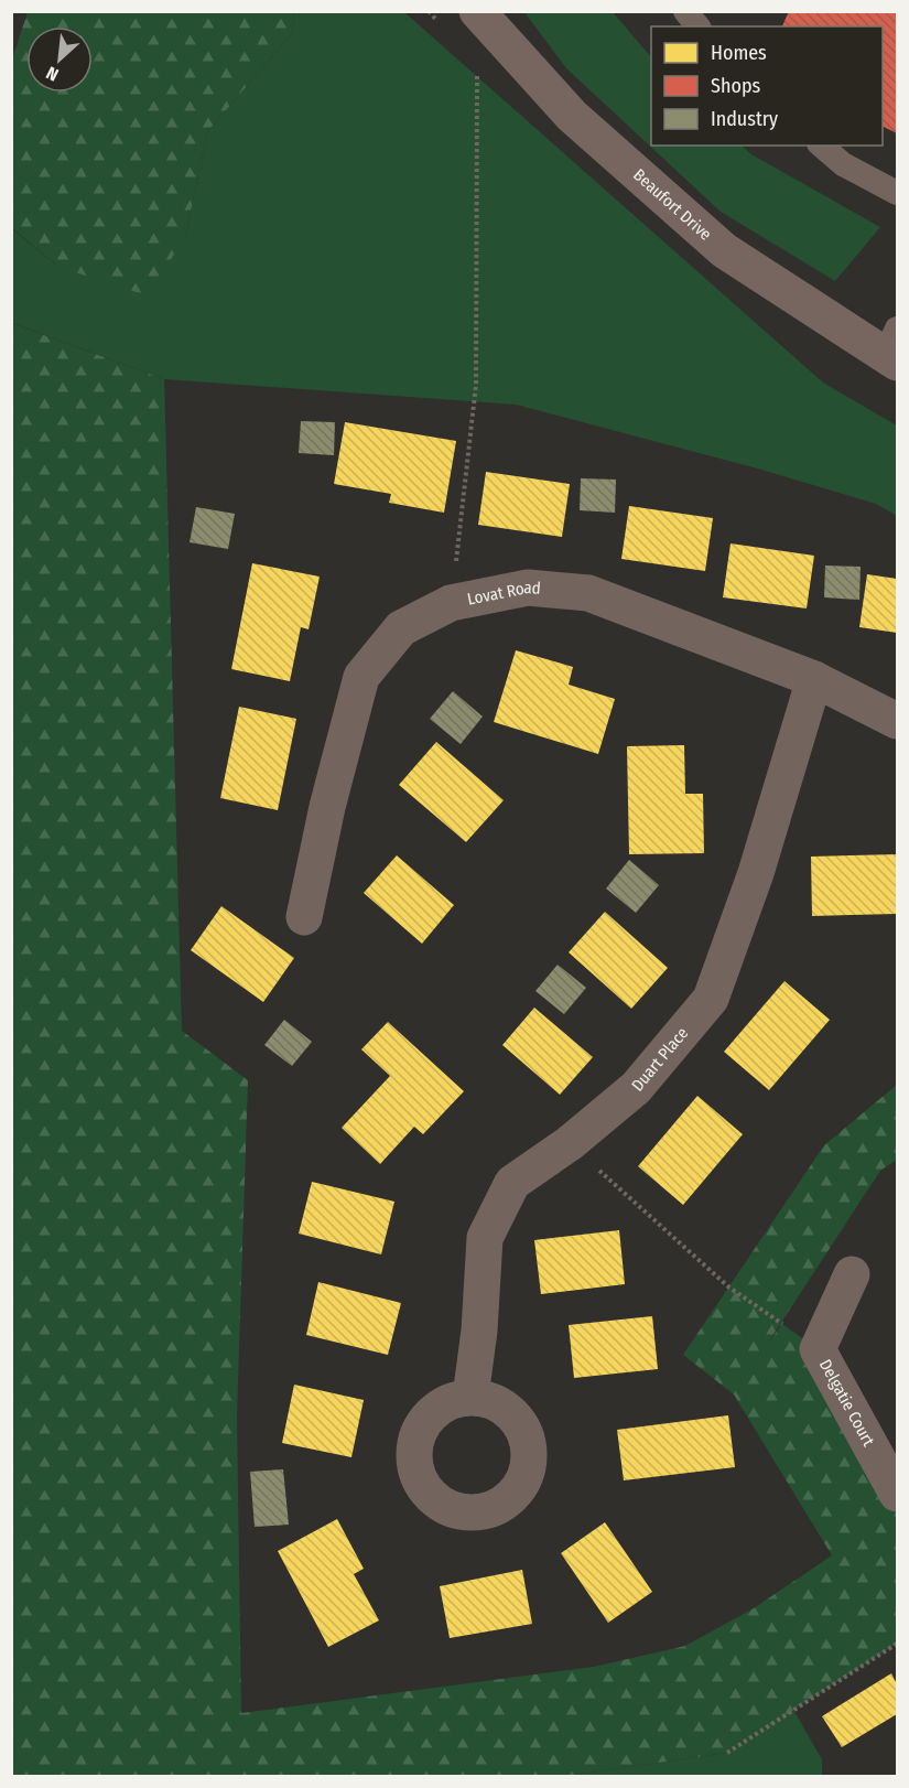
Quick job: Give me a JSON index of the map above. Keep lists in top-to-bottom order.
{
  "streets": {
    "street": [
      "Beaufort Drive",
      "Lovat Road",
      "Duart Place",
      "Delgatie Court"
    ]
  },
  "crossings": [
    ["Lovat Road", "Duart Place"]
  ],
  "legend": ["Homes", "Shops", "Industry"],
  "north": "bottom left"
}
